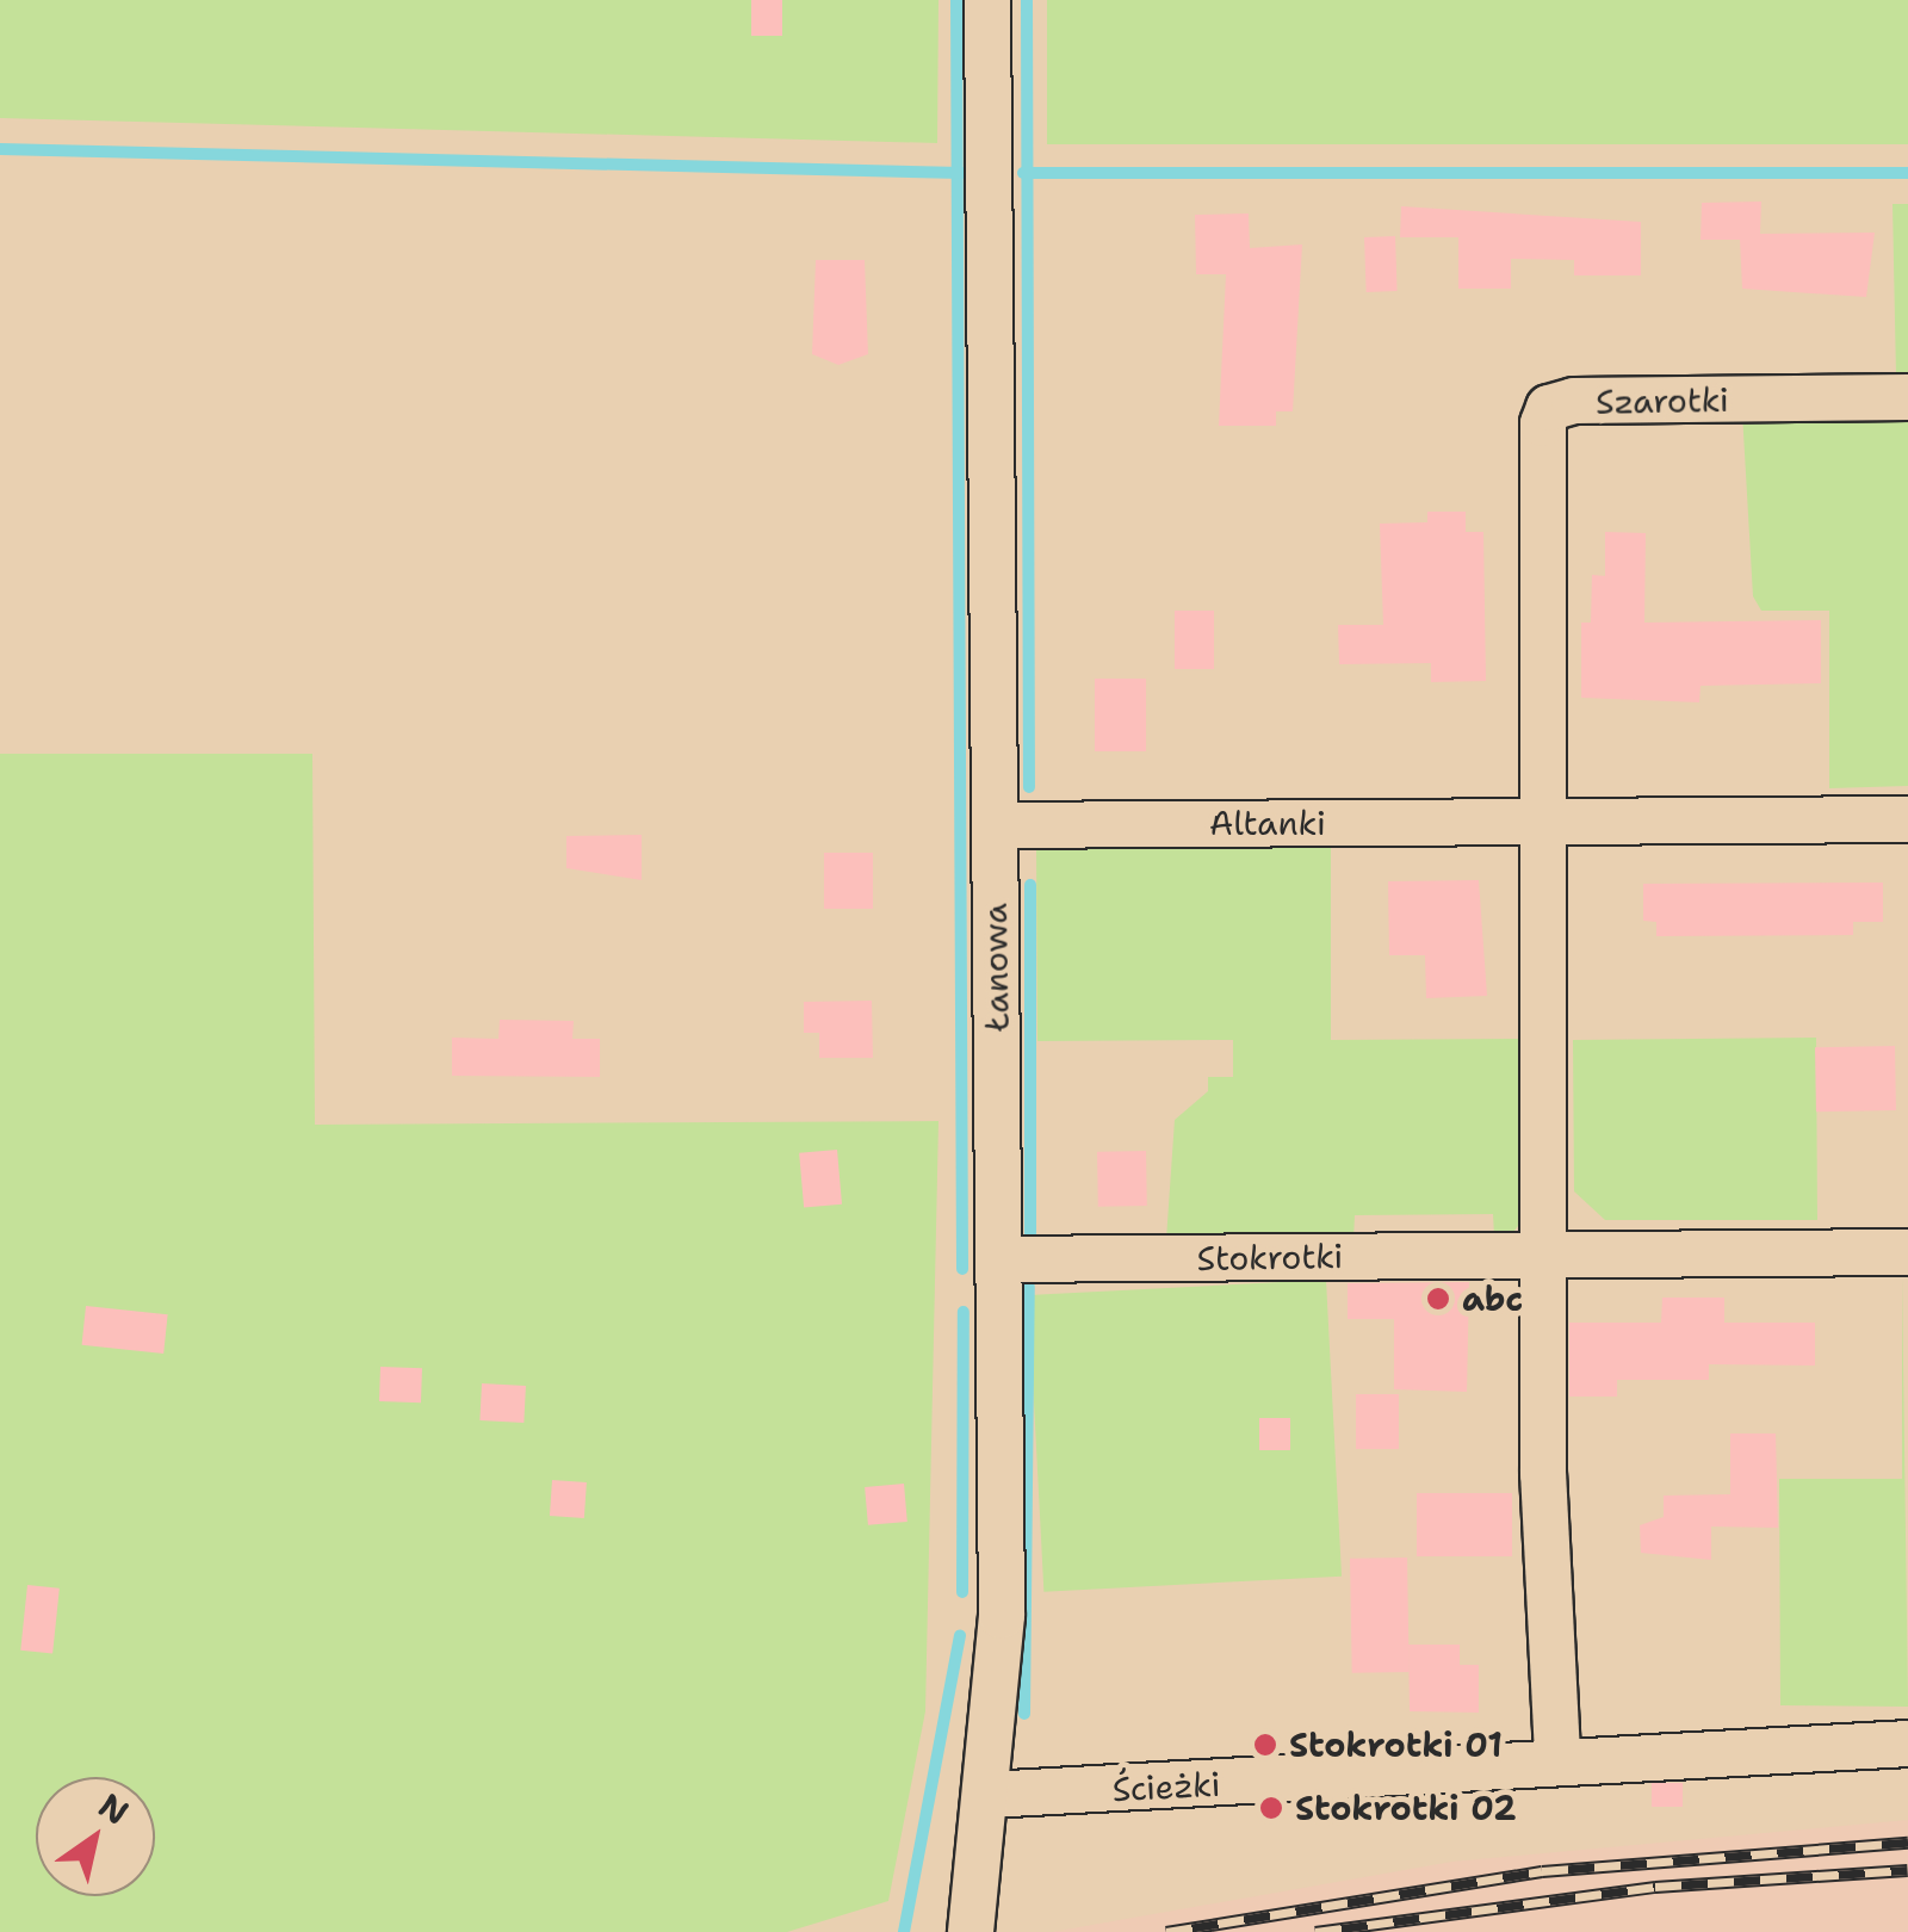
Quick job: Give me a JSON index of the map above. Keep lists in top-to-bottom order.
{
  "streets": {
    "street": [
      "Szarotki",
      "Altanki",
      "Łanowa",
      "Stokrotki",
      "Ścieżki"
    ]
  },
  "crossings": [
    ["Szarotki", "Altanki"],
    ["Altanki", "Łanowa"],
    ["Łanowa", "Stokrotki"],
    ["Łanowa", "Ścieżki"]
  ],
  "places": ["abc", "Stokrotki 01", "Stokrotki 02"],
  "north": "top right"
}
